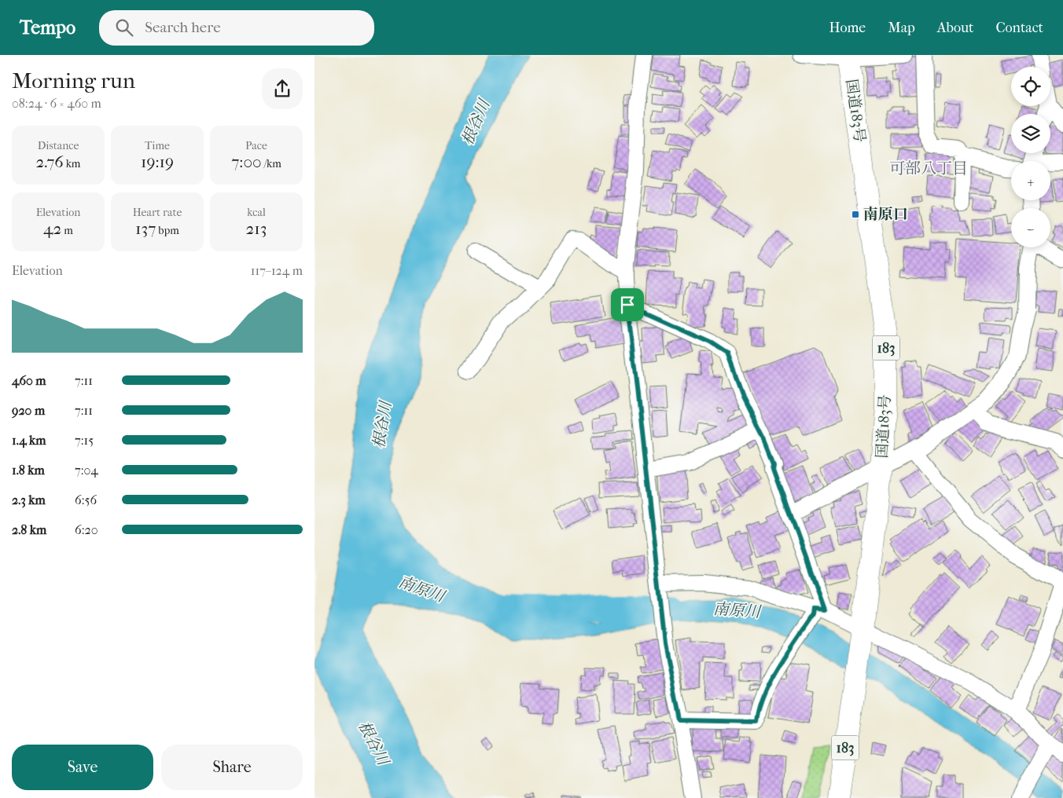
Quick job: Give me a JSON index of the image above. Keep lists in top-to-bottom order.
{
  "streets": {
    "highway": ["国道183号", "183"]
  },
  "districts": ["可部八丁目"],
  "water": ["根谷川", "南原川"],
  "places": {
    "transit": ["南原口"]
  },
  "page": {
    "header": "Tempo",
    "search": "Search here",
    "nav": [
      "Home",
      "Map",
      "About",
      "Contact"
    ],
    "heading": ["Morning run", "08:24 · 6 × 460 m"],
    "map_buttons": ["+", "−"],
    "stats": [
      ["Distance", "2.76 km"],
      ["Time", "19:19"],
      ["Pace", "7:00 /km"],
      ["Elevation", "42 m"],
      ["Heart rate", "137 bpm"],
      ["kcal", "213"]
    ],
    "chart": ["Elevation", "117–124 m"],
    "list": [
      {
        "name": "460 m",
        "note": "7:11"
      },
      {
        "name": "920 m",
        "note": "7:11"
      },
      {
        "name": "1.4 km",
        "note": "7:15"
      },
      {
        "name": "1.8 km",
        "note": "7:04"
      },
      {
        "name": "2.3 km",
        "note": "6:56"
      },
      {
        "name": "2.8 km",
        "note": "6:20"
      }
    ],
    "buttons": ["Save", "Share"]
  }
}
